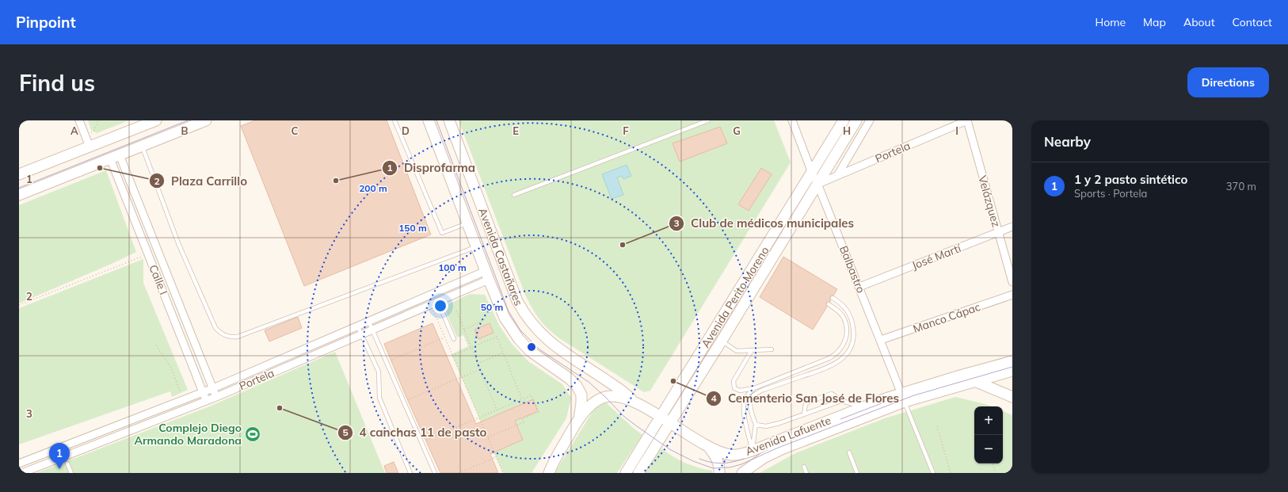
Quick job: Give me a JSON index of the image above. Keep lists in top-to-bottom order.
{
  "streets": {
    "main road": ["Avenida Castañares", "Avenida Perito Moreno", "Avenida Lafuente"],
    "street": [
      "Portela",
      "Velázquez",
      "José Martí",
      "Balbastro",
      "Calle I",
      "Manco Cápac"
    ]
  },
  "crossings": [
    ["Portela", "Velázquez"],
    ["Portela", "Avenida Castañares"],
    ["Portela", "Balbastro"],
    ["Portela", "Calle I"],
    ["Portela", "Avenida Perito Moreno"],
    ["Velázquez", "José Martí"],
    ["Avenida Castañares", "Avenida Lafuente"],
    ["José Martí", "Balbastro"],
    ["Balbastro", "Avenida Perito Moreno"],
    ["Balbastro", "Manco Cápac"],
    ["Balbastro", "Avenida Lafuente"],
    ["Avenida Perito Moreno", "Avenida Lafuente"]
  ],
  "places": {
    "other": [
      "Plaza Carrillo",
      "Disprofarma",
      "Club de médicos municipales",
      "Cementerio San José de Flores",
      "4 canchas 11 de pasto"
    ],
    "sports": ["Complejo Diego Armando Maradona"]
  },
  "page": {
    "header": "Pinpoint",
    "nav": [
      "Home",
      "Map",
      "About",
      "Contact"
    ],
    "buttons": "Directions",
    "title": "Find us",
    "heading": "Nearby",
    "list": [
      {
        "mark": "1",
        "name": "1 y 2 pasto sintético",
        "note": "Sports · Portela",
        "value": "370 m"
      }
    ],
    "map_buttons": ["+", "−"],
    "pins": "1"
  },
  "grid": {
    "columns": [
      "A",
      "B",
      "C",
      "D",
      "E",
      "F",
      "G",
      "H",
      "I"
    ],
    "rows": ["1", "2", "3"]
  },
  "rings": [
    "200 m",
    "150 m",
    "100 m",
    "50 m"
  ]
}
